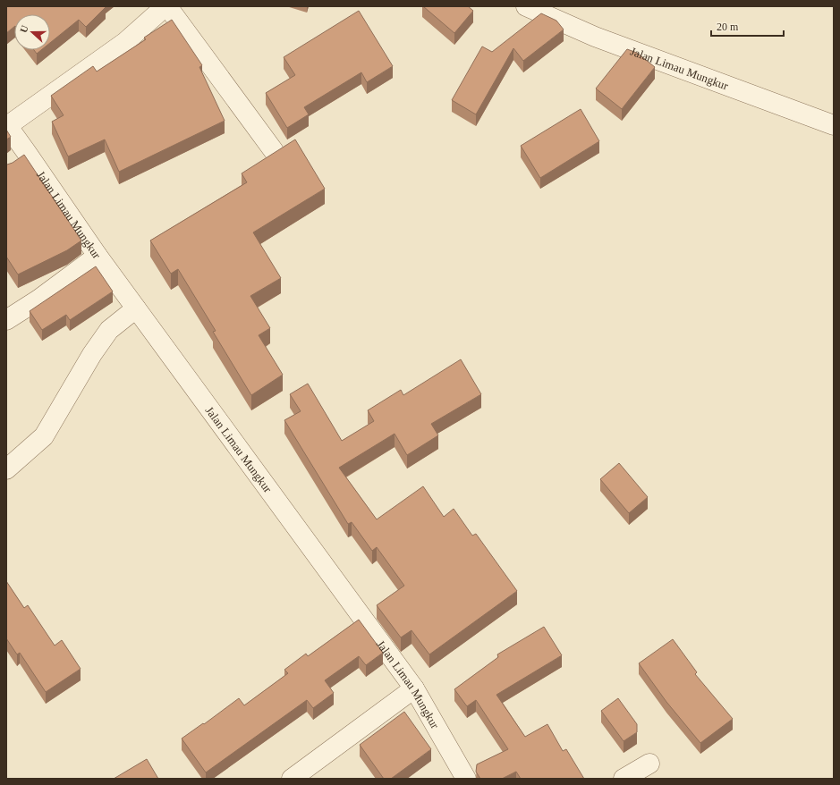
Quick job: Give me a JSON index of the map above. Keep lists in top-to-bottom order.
{
  "streets": {
    "street": ["Jalan Limau Mungkur"]
  },
  "scale_bar": "20 m",
  "north": "left"
}
